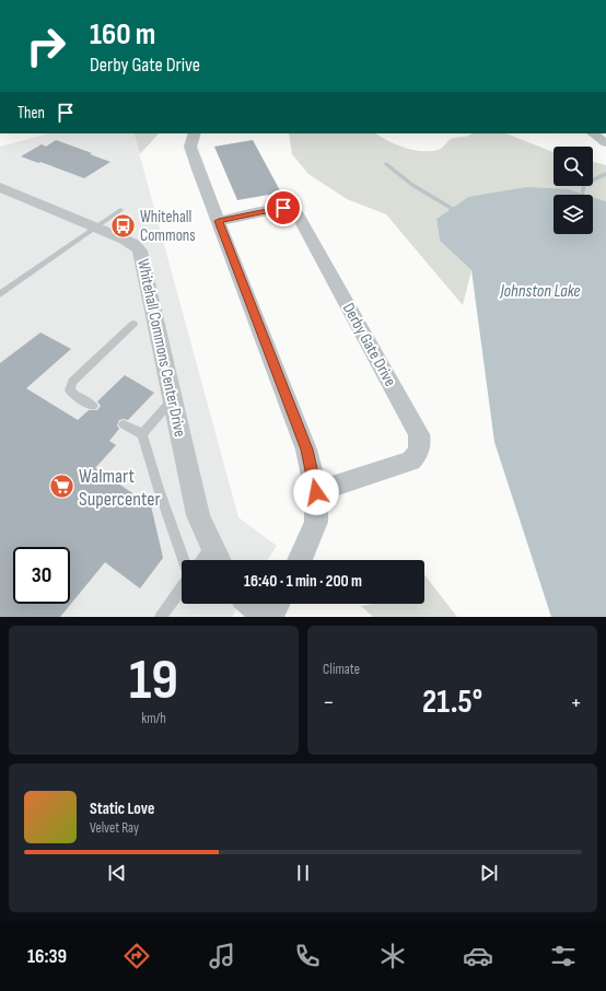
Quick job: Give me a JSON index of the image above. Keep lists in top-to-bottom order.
{
  "streets": {
    "street": ["Derby Gate Drive", "Whitehall Commons Center Drive"]
  },
  "water": ["Johnston Lake"],
  "places": {
    "bus stop": ["Whitehall Commons"],
    "supermarket": ["Walmart Supercenter"]
  },
  "page": {
    "turn": ["160 m", "Derby Gate Drive"],
    "then": "Then",
    "limit": "30",
    "trip": "16:40 · 1 min · 200 m",
    "tile": [
      ["19", "km/h"],
      "Climate"
    ],
    "heat": ["−", "21.5°", "+"],
    "song": ["Static Love", "Velvet Ray"],
    "tabs": "16:39"
  }
}
